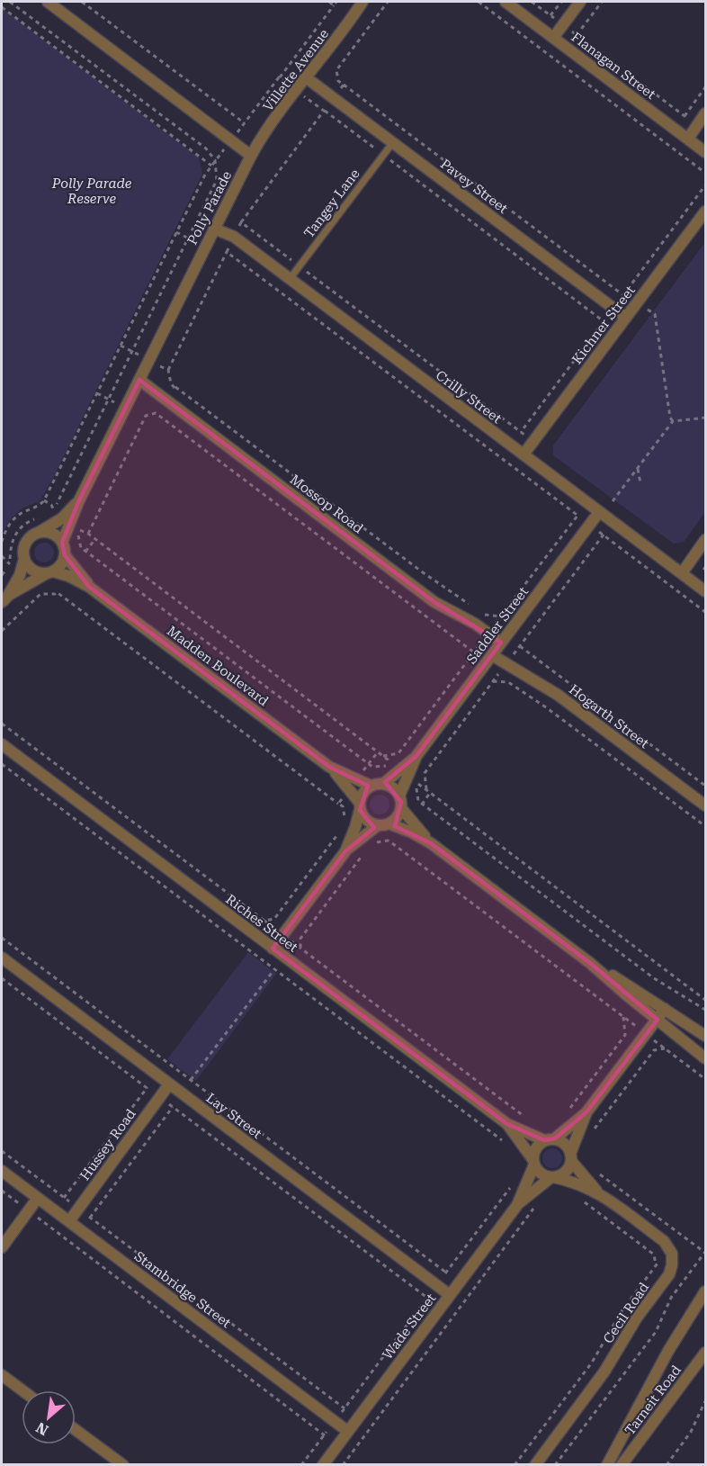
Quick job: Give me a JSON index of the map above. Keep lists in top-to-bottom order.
{
  "streets": {
    "street": [
      "Flanagan Street",
      "Villette Avenue",
      "Pavey Street",
      "Polly Parade",
      "Kichner Street",
      "Crilly Street",
      "Mossop Road",
      "Saddler Street",
      "Madden Boulevard",
      "Hogarth Street",
      "Riches Street",
      "Lay Street",
      "Hussey Road",
      "Stambridge Street",
      "Cecil Road",
      "Wade Street",
      "Tarneit Road"
    ],
    "lane": ["Tangey Lane"]
  },
  "crossings": [
    ["Villette Avenue", "Pavey Street"],
    ["Villette Avenue", "Polly Parade"],
    ["Pavey Street", "Tangey Lane"],
    ["Pavey Street", "Kichner Street"],
    ["Tangey Lane", "Crilly Street"],
    ["Polly Parade", "Crilly Street"],
    ["Polly Parade", "Mossop Road"],
    ["Polly Parade", "Madden Boulevard"],
    ["Kichner Street", "Crilly Street"],
    ["Crilly Street", "Saddler Street"],
    ["Mossop Road", "Saddler Street"],
    ["Saddler Street", "Madden Boulevard"],
    ["Saddler Street", "Hogarth Street"],
    ["Riches Street", "Wade Street"],
    ["Lay Street", "Hussey Road"],
    ["Lay Street", "Wade Street"],
    ["Hussey Road", "Stambridge Street"],
    ["Stambridge Street", "Wade Street"]
  ],
  "parks": ["Polly Parade Reserve"],
  "north": "bottom left"
}
